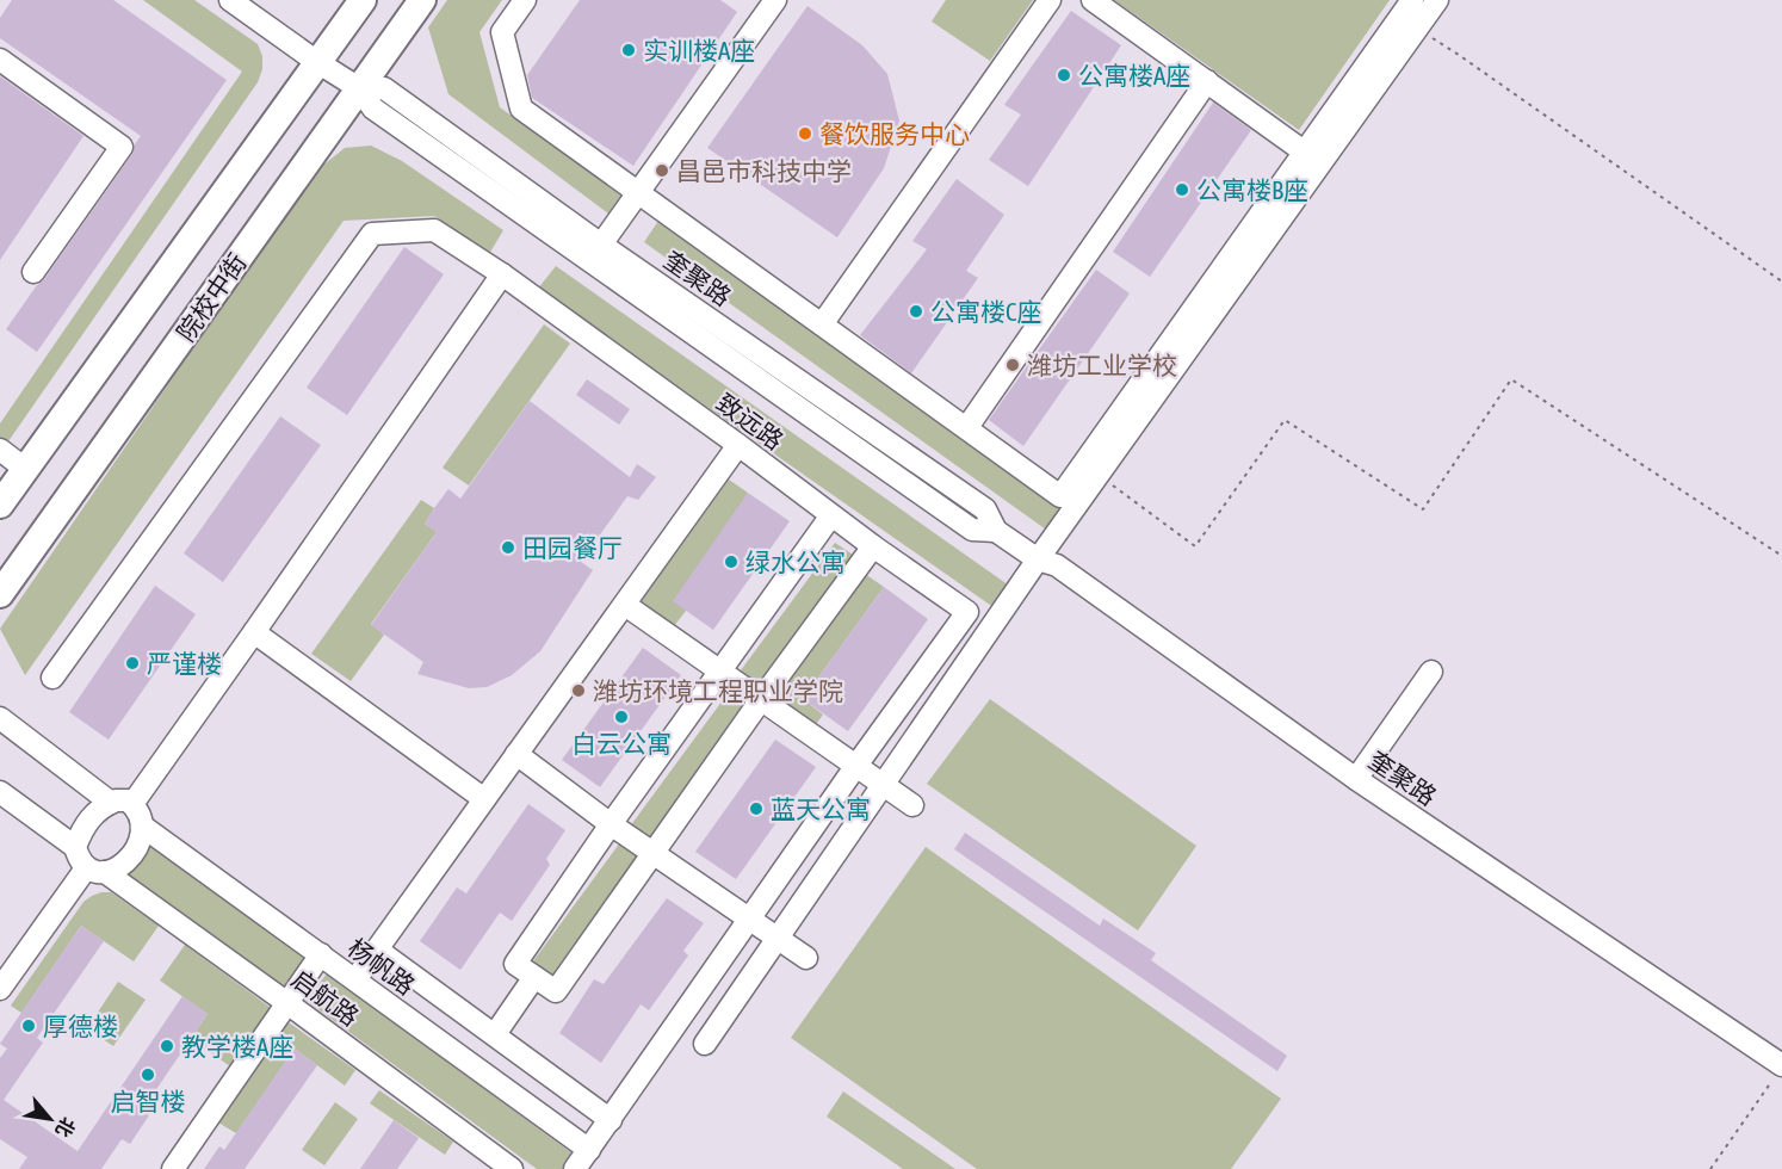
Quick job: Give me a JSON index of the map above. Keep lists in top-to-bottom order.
{
  "streets": {
    "main road": ["院校中街"],
    "street": [
      "奎聚路",
      "致远路",
      "杨帆路",
      "启航路"
    ]
  },
  "crossings": [
    ["奎聚路", "院校中街"],
    ["杨帆路", "启航路"]
  ],
  "places": [
    "实训楼A座",
    "公寓楼A座",
    "餐饮服务中心",
    "昌邑市科技中学",
    "公寓楼B座",
    "公寓楼C座",
    "潍坊工业学校",
    "田园餐厅",
    "绿水公寓",
    "严谨楼",
    "潍坊环境工程职业学院",
    "白云公寓",
    "蓝天公寓",
    "厚德楼",
    "教学楼A座",
    "启智楼"
  ],
  "north": "bottom right"
}
